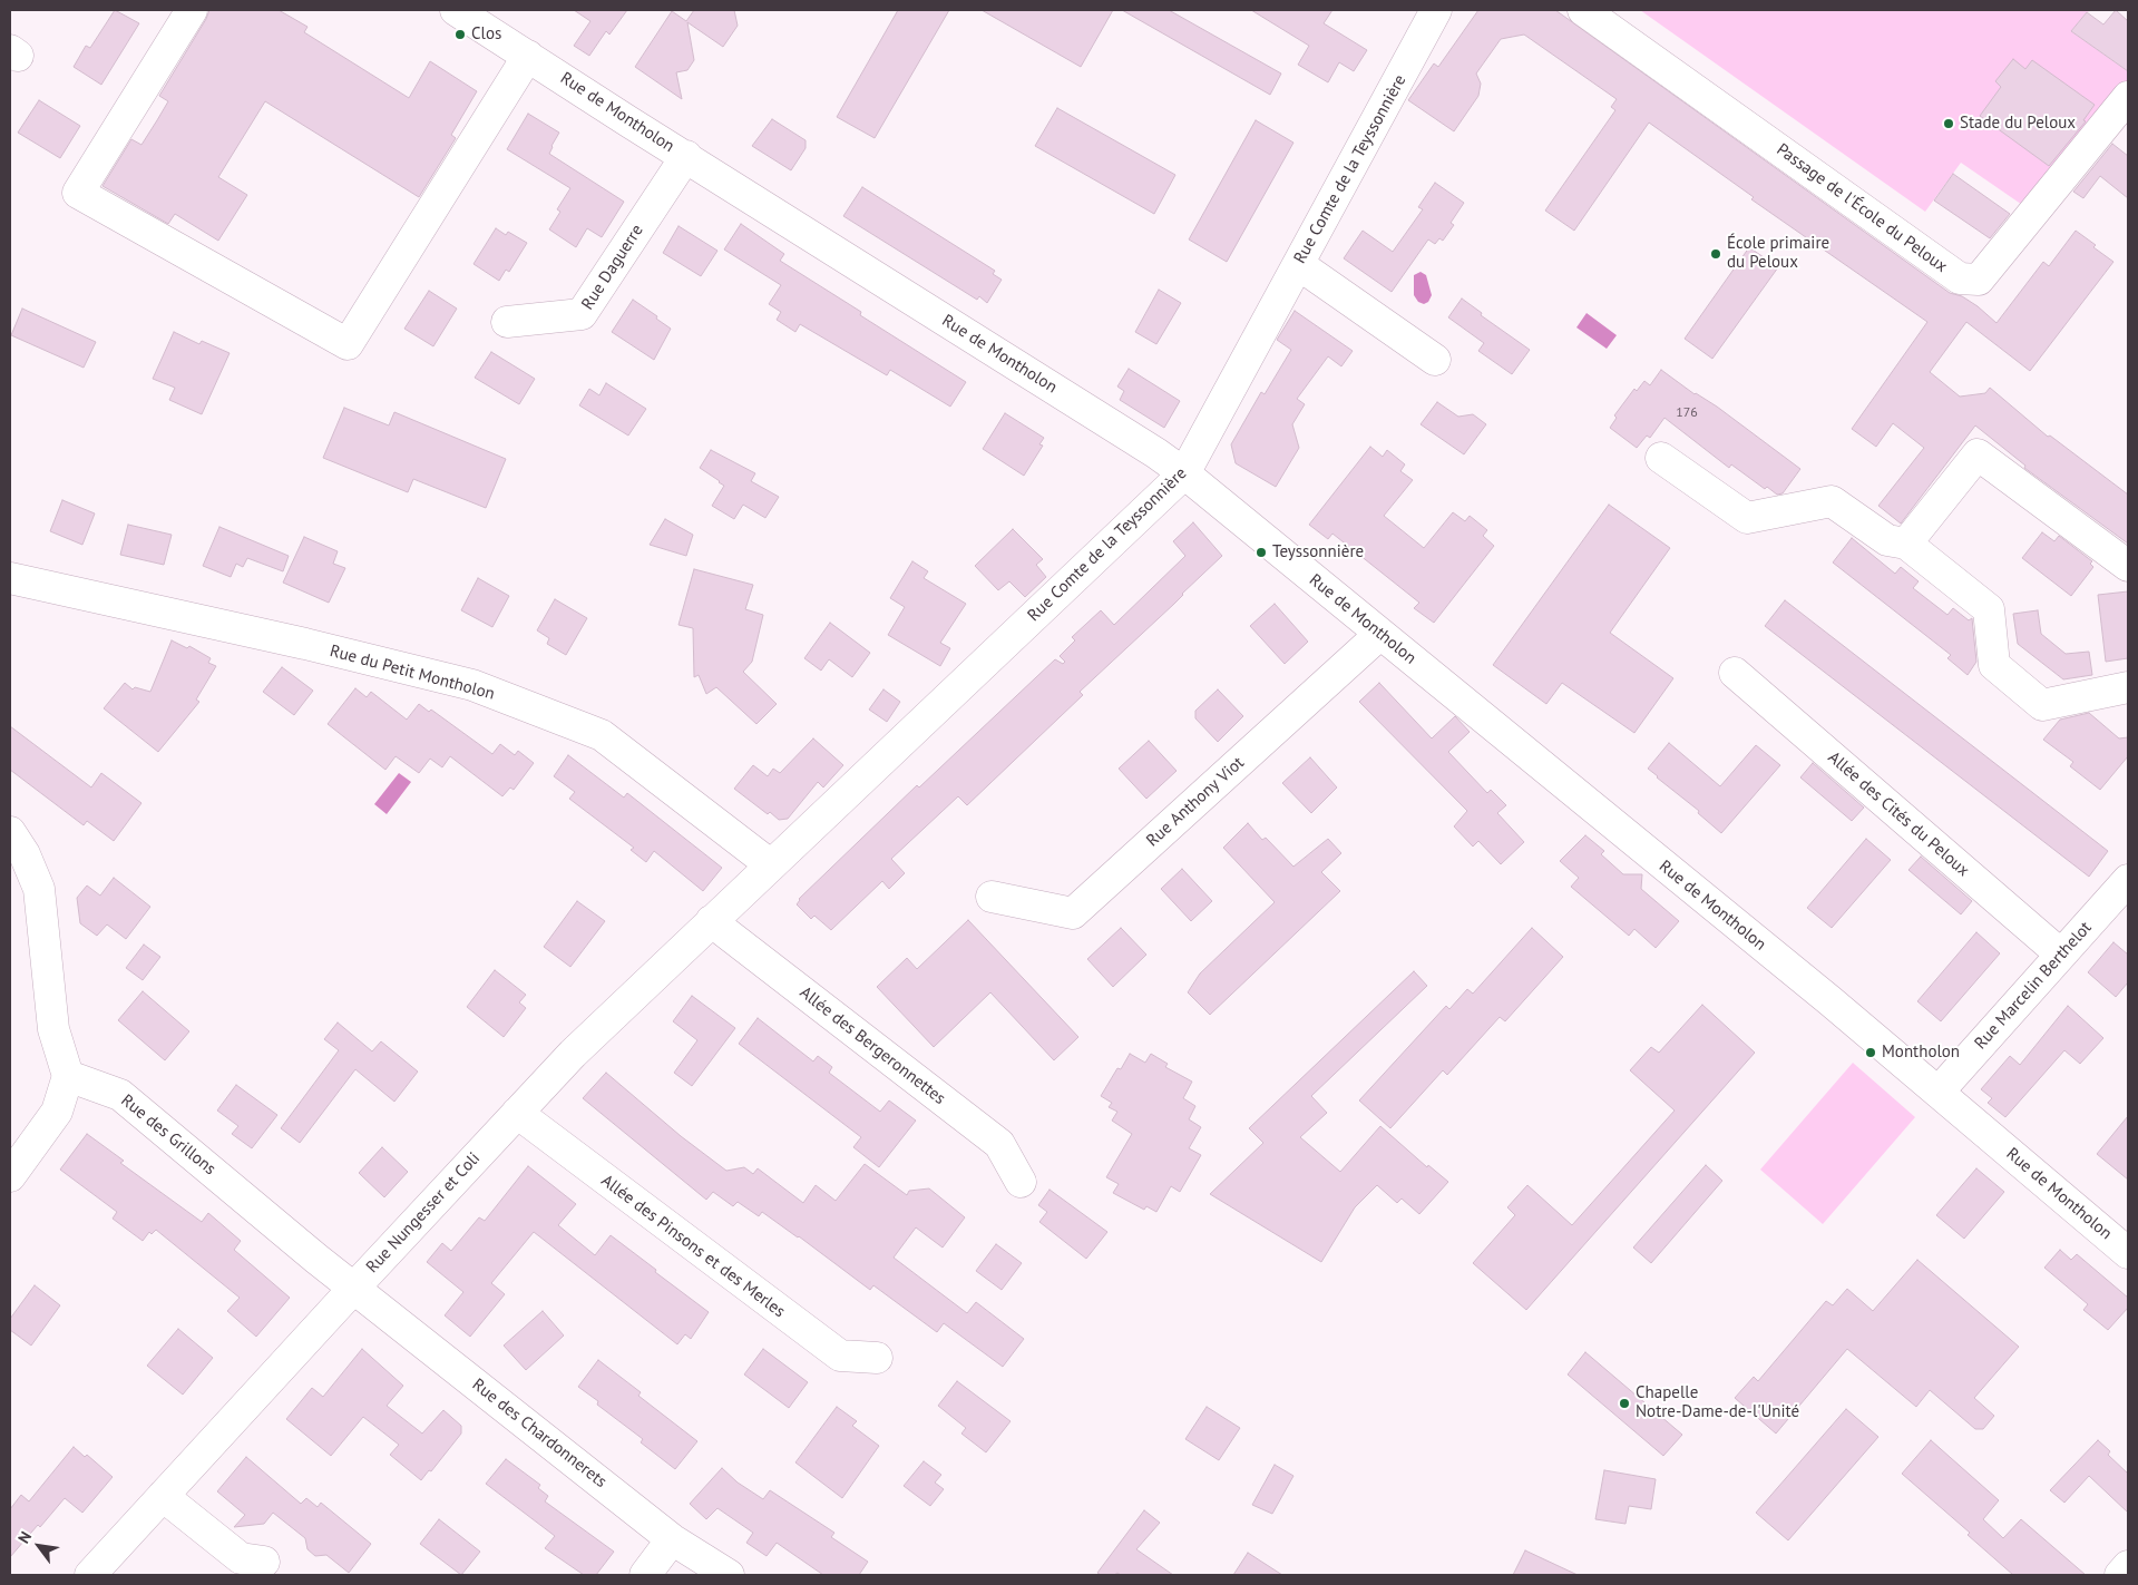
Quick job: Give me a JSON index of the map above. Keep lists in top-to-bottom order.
{
  "streets": {
    "street": [
      "Rue de Montholon",
      "Rue Comte de la Teyssonnière",
      "Passage de l'École du Peloux",
      "Rue Daguerre",
      "Rue du Petit Montholon",
      "Rue Anthony Viot",
      "Allée des Cités du Peloux",
      "Rue Marcelin Berthelot",
      "Allée des Bergeronnettes",
      "Rue des Grillons",
      "Rue Nungesser et Coli",
      "Allée des Pinsons et des Merles",
      "Rue des Chardonnerets"
    ]
  },
  "crossings": [
    ["Rue de Montholon", "Rue Comte de la Teyssonnière"],
    ["Rue de Montholon", "Rue Daguerre"],
    ["Rue de Montholon", "Rue Anthony Viot"],
    ["Rue de Montholon", "Rue Marcelin Berthelot"],
    ["Rue Comte de la Teyssonnière", "Rue du Petit Montholon"],
    ["Rue Comte de la Teyssonnière", "Rue Nungesser et Coli"],
    ["Rue du Petit Montholon", "Rue Nungesser et Coli"],
    ["Allée des Cités du Peloux", "Rue Marcelin Berthelot"],
    ["Allée des Bergeronnettes", "Rue Nungesser et Coli"],
    ["Rue des Grillons", "Rue Nungesser et Coli"],
    ["Rue des Grillons", "Rue des Chardonnerets"],
    ["Rue Nungesser et Coli", "Allée des Pinsons et des Merles"],
    ["Rue Nungesser et Coli", "Rue des Chardonnerets"]
  ],
  "places": [
    "Clos",
    "Stade du Peloux",
    "École primaire du Peloux",
    "Teyssonnière",
    "Montholon",
    "Chapelle Notre-Dame-de-l'Unité"
  ],
  "house_numbers": ["176"],
  "north": "top left"
}
